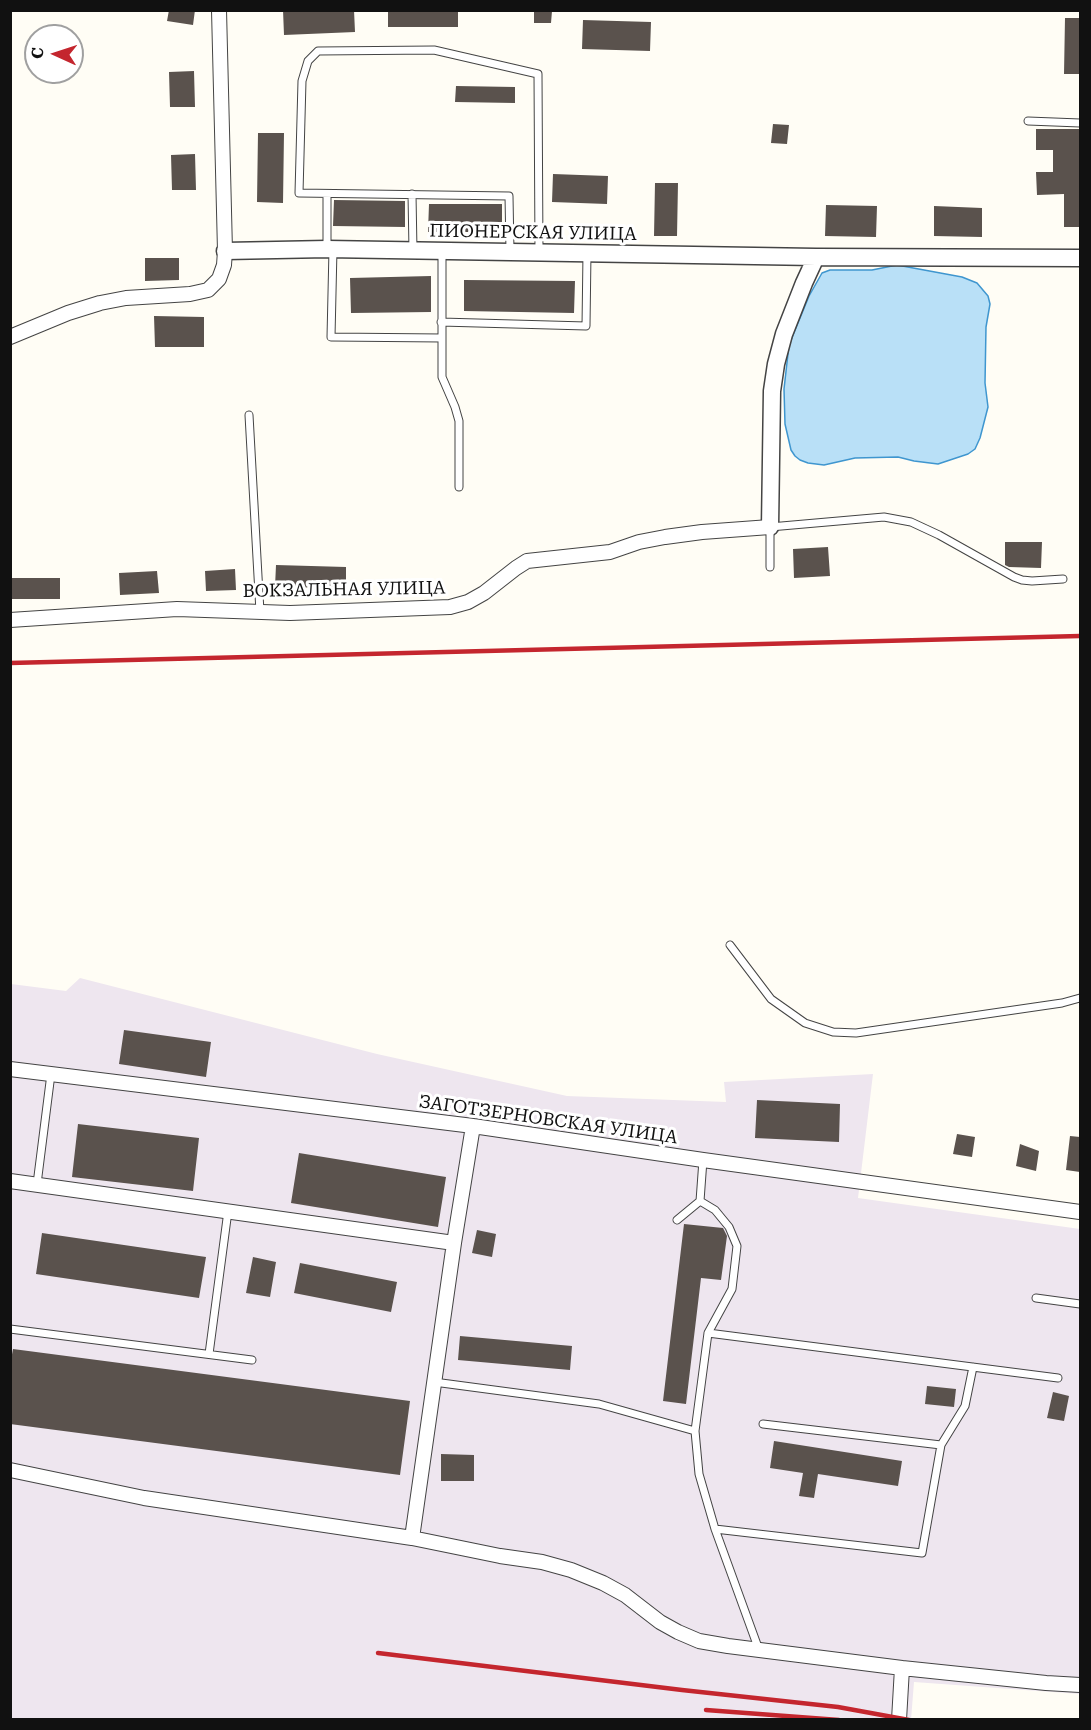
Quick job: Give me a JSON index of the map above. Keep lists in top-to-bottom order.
{
  "streets": {
    "street": ["ПИОНЕРСКАЯ УЛИЦА", "ВОКЗАЛЬНАЯ УЛИЦА", "ЗАГОТЗЕРНОВСКАЯ УЛИЦА"]
  },
  "north": "left"
}
